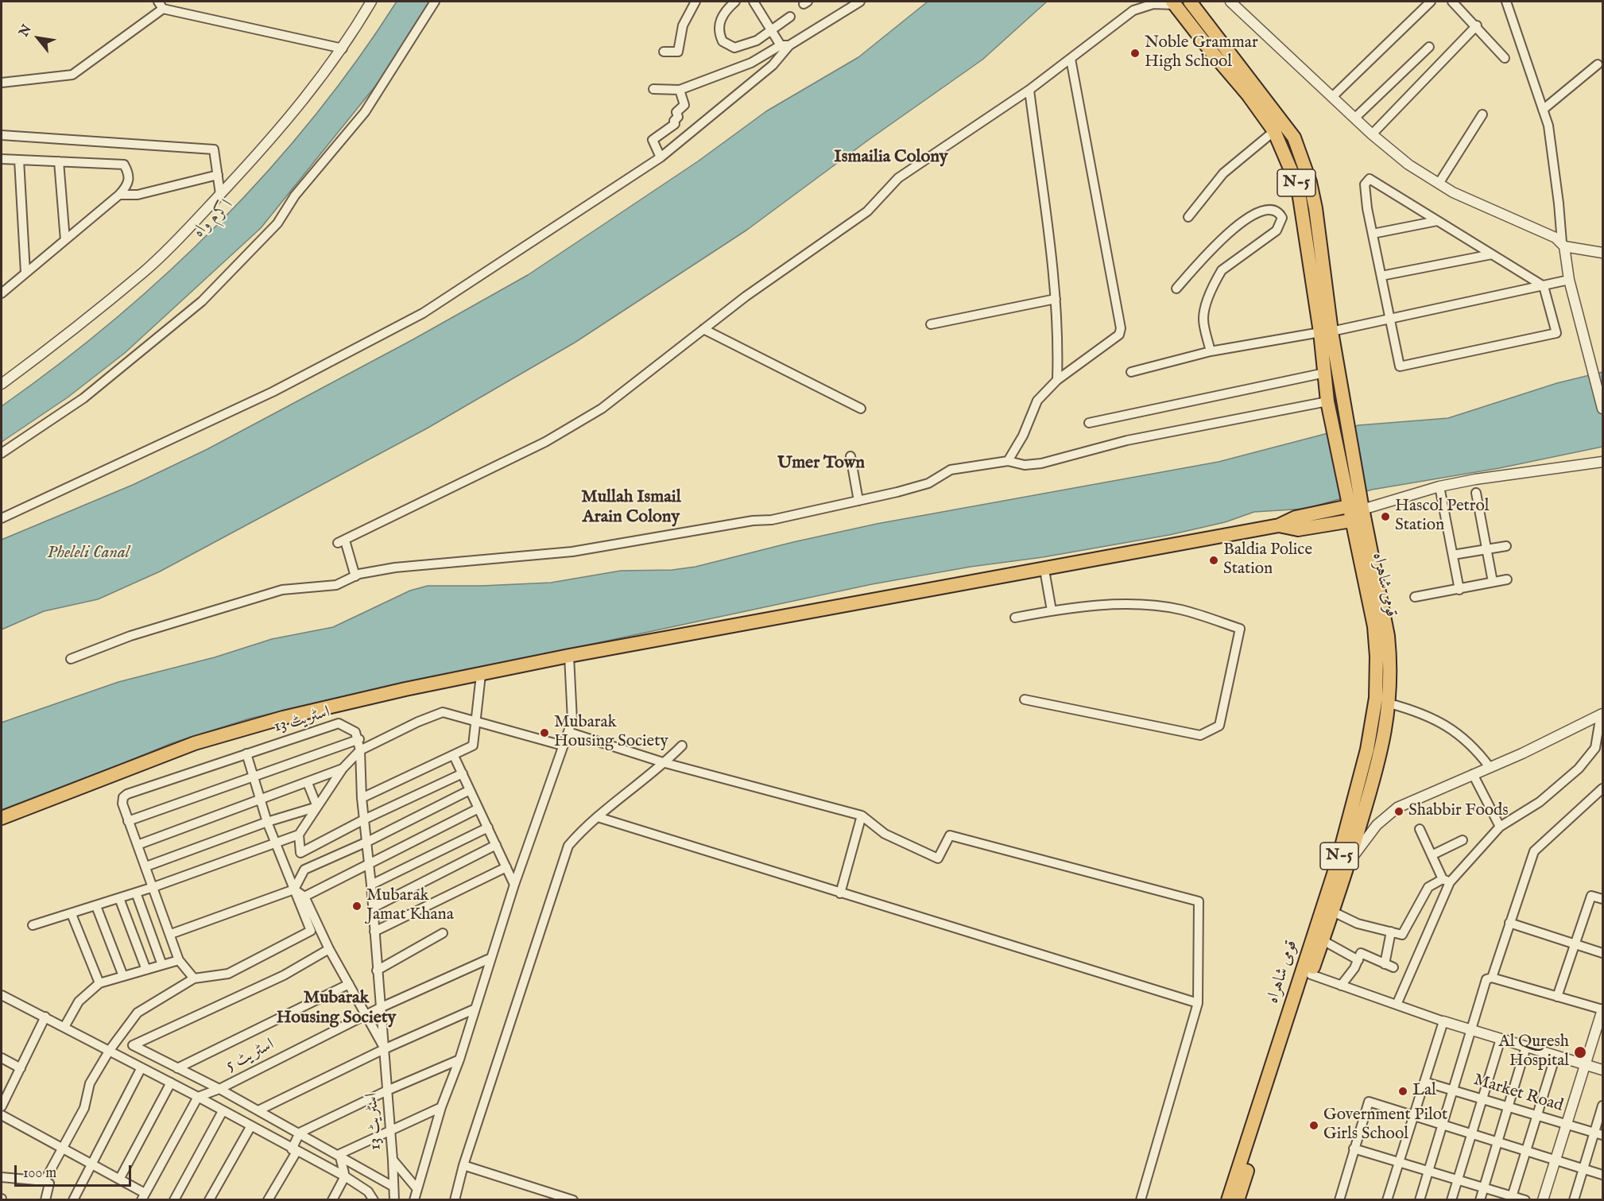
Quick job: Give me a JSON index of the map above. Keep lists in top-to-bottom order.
{
  "streets": {
    "main road": ["N-5", "قومی شاہراہ"],
    "street": ["اسٹریٹ 13", "اسٹریٹ 5", "Market Road"]
  },
  "crossings": [
    ["اسٹریٹ 13", "اسٹریٹ 5"]
  ],
  "districts": [
    "Ismailia Colony",
    "Umer Town",
    "Mullah Ismail Arain Colony",
    "Mubarak Housing Society"
  ],
  "water": ["اکرم واہ", "Pheleli Canal"],
  "places": [
    "Noble Grammar High School",
    "Hascol Petrol Station",
    "Baldia Police Station",
    "Mubarak Housing Society",
    "Shabbir Foods",
    "Mubarak Jamat Khana",
    "Al Quresh Hospital",
    "Lal",
    "Government Pilot Girls School"
  ],
  "scale_bar": "100 m",
  "north": "top left"
}
